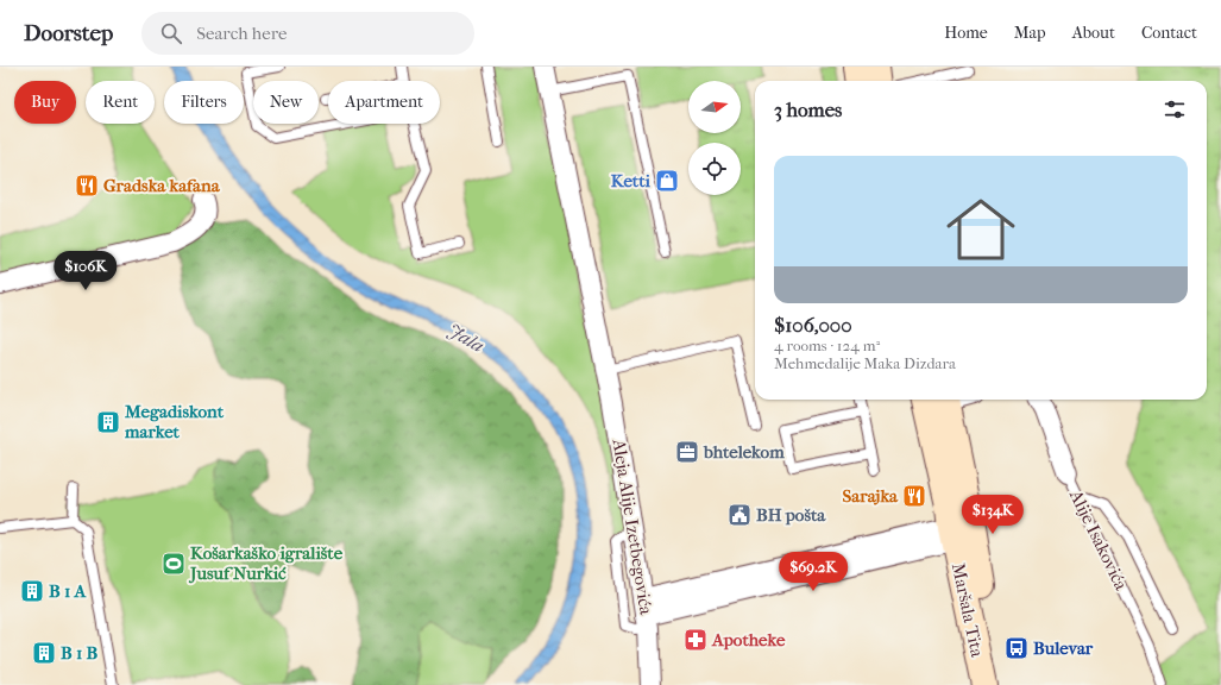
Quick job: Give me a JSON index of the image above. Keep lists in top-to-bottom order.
{
  "streets": {
    "main road": ["Maršala Tita"],
    "street": ["Aleja Alije Izetbegovića", "Alije Isakovića"]
  },
  "water": ["Jala"],
  "places": {
    "shop": ["Ketti"],
    "restaurant": ["Gradska kafana", "Sarajka"],
    "building": ["Megadiskont market", "B 1 A", "B 1 B"],
    "office": ["bhtelekom"],
    "public building": ["BH pošta"],
    "sports": ["Košarkaško igralište Jusuf Nurkić"],
    "pharmacy": ["Apotheke"],
    "bus stop": ["Bulevar"]
  },
  "north": "right",
  "page": {
    "header": "Doorstep",
    "search": "Search here",
    "nav": [
      "Home",
      "Map",
      "About",
      "Contact"
    ],
    "chip": [
      "Buy",
      "Rent",
      "Filters",
      "New",
      "Apartment"
    ],
    "heading": "3 homes",
    "list": [
      {
        "name": "$106,000",
        "note": "4 rooms · 124 m² · Mehmedalije Maka Dizdara"
      }
    ],
    "price": ["$106K", "$134K", "$69.2K"]
  }
}
